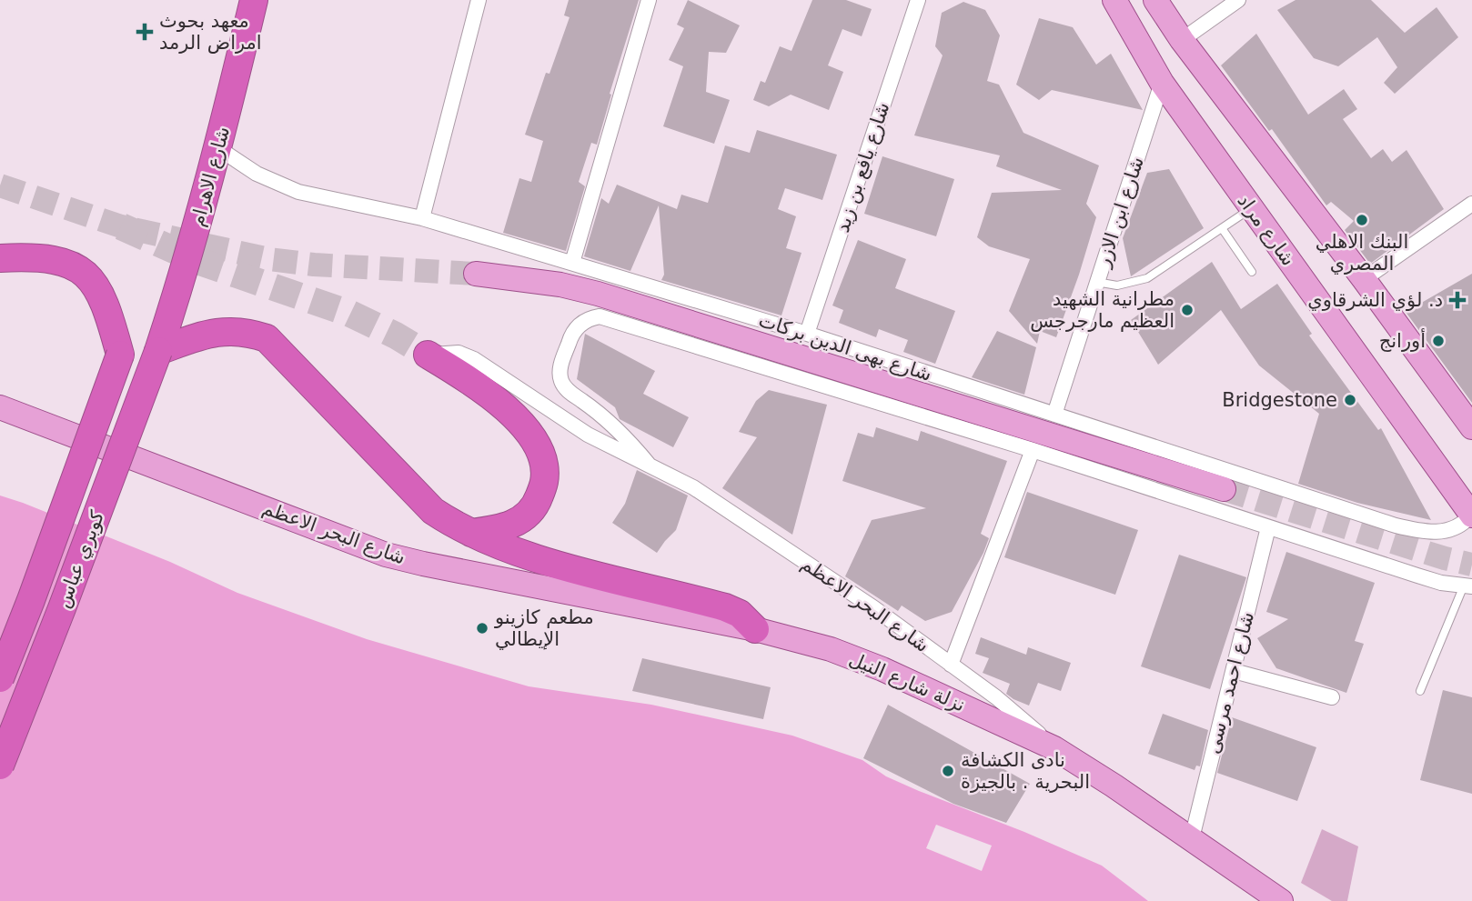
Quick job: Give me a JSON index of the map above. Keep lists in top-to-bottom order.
{
  "streets": {
    "highway": ["شارع الاهرام", "كوبري عباس"],
    "main road": [
      "شارع مراد",
      "شارع بهى الدين بركات",
      "شارع البحر الاعظم",
      "نزلة شارع النيل"
    ],
    "street": ["شارع يافع بن زيد", "شارع ابن الازر", "شارع احمد مرسى"]
  },
  "crossings": [
    ["شارع يافع بن زيد", "شارع بهى الدين بركات"],
    ["شارع الاهرام", "شارع بهى الدين بركات"],
    ["شارع الاهرام", "كوبري عباس"],
    ["شارع ابن الازر", "شارع مراد"],
    ["شارع ابن الازر", "شارع بهى الدين بركات"],
    ["شارع مراد", "شارع بهى الدين بركات"],
    ["شارع البحر الاعظم", "نزلة شارع النيل"],
    ["شارع البحر الاعظم", "شارع احمد مرسى"]
  ],
  "places": {
    "health": ["معهد بحوث امراض الرمد", "د. لؤي الشرقاوي"],
    "other": [
      "البنك الاهلي المصري",
      "مطرانية الشهيد العظيم مارجرجس",
      "أورانج",
      "Bridgestone",
      "مطعم كازينو الإيطالي",
      "نادى الكشافة البحرية . بالجيزة"
    ]
  }
}
